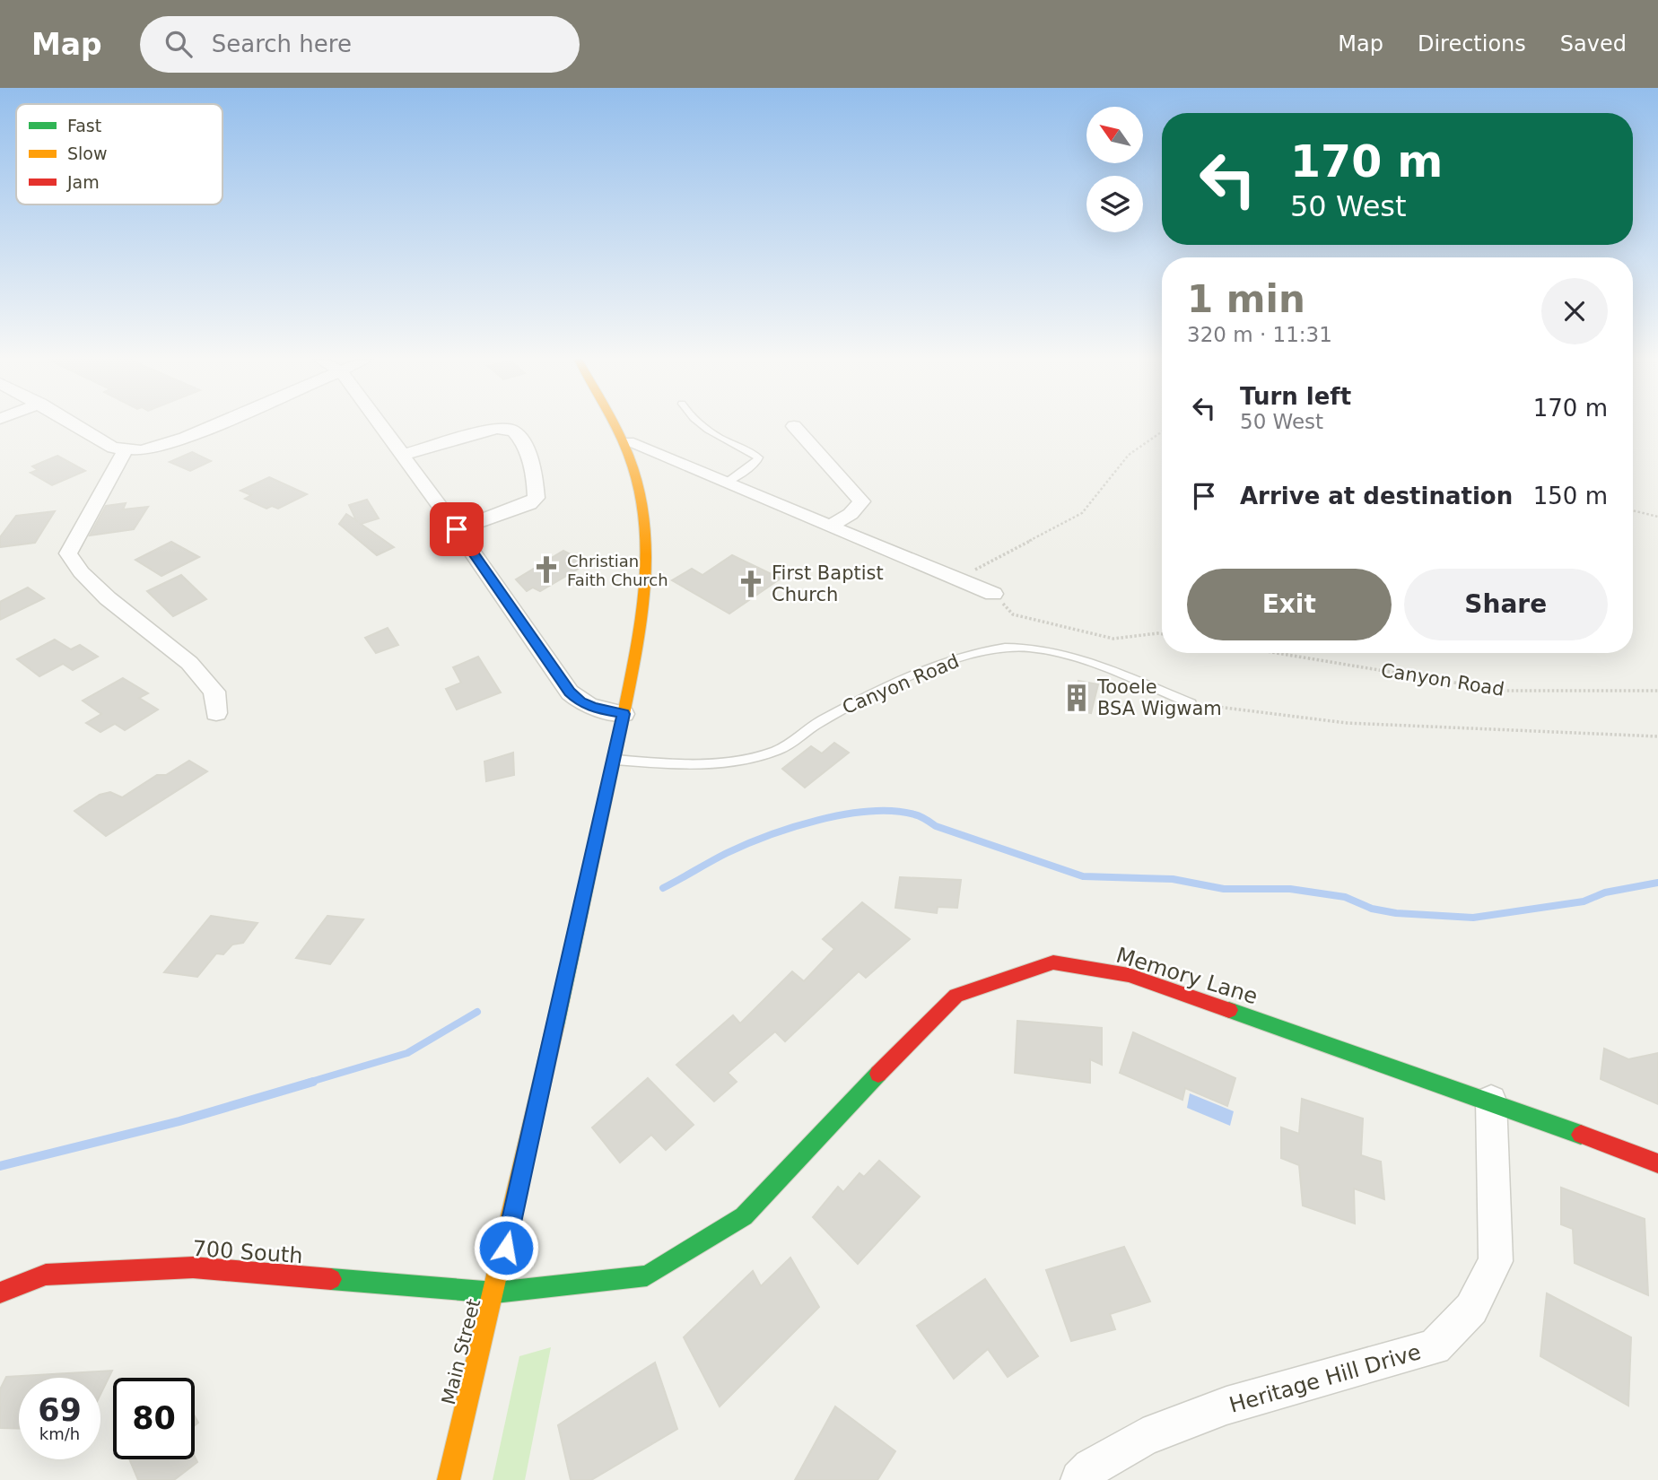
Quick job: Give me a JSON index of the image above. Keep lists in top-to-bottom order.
{
  "streets": {
    "main road": ["Memory Lane", "700 South", "Main Street"],
    "street": ["Heritage Hill Drive"],
    "lane": ["Canyon Road"]
  },
  "crossings": [
    ["Canyon Road", "Main Street"],
    ["Memory Lane", "700 South"],
    ["Memory Lane", "Main Street"],
    ["Memory Lane", "Heritage Hill Drive"],
    ["700 South", "Main Street"]
  ],
  "places": {
    "church": ["Christian Faith Church", "First Baptist Church"],
    "building": ["Tooele BSA Wigwam"]
  },
  "legend": ["Fast", "Slow", "Jam"],
  "north": "top left",
  "page": {
    "header": "Map",
    "search": "Search here",
    "nav": ["Map", "Directions", "Saved"],
    "turn": ["170 m", "50 West"],
    "heading": ["1 min", "320 m · 11:31"],
    "list": [
      {
        "name": "Turn left",
        "note": "50 West",
        "value": "170 m"
      },
      {
        "name": "Arrive at destination",
        "value": "150 m"
      }
    ],
    "buttons": ["Exit", "Share"],
    "speed": "69 km/h",
    "limit": "80"
  }
}
